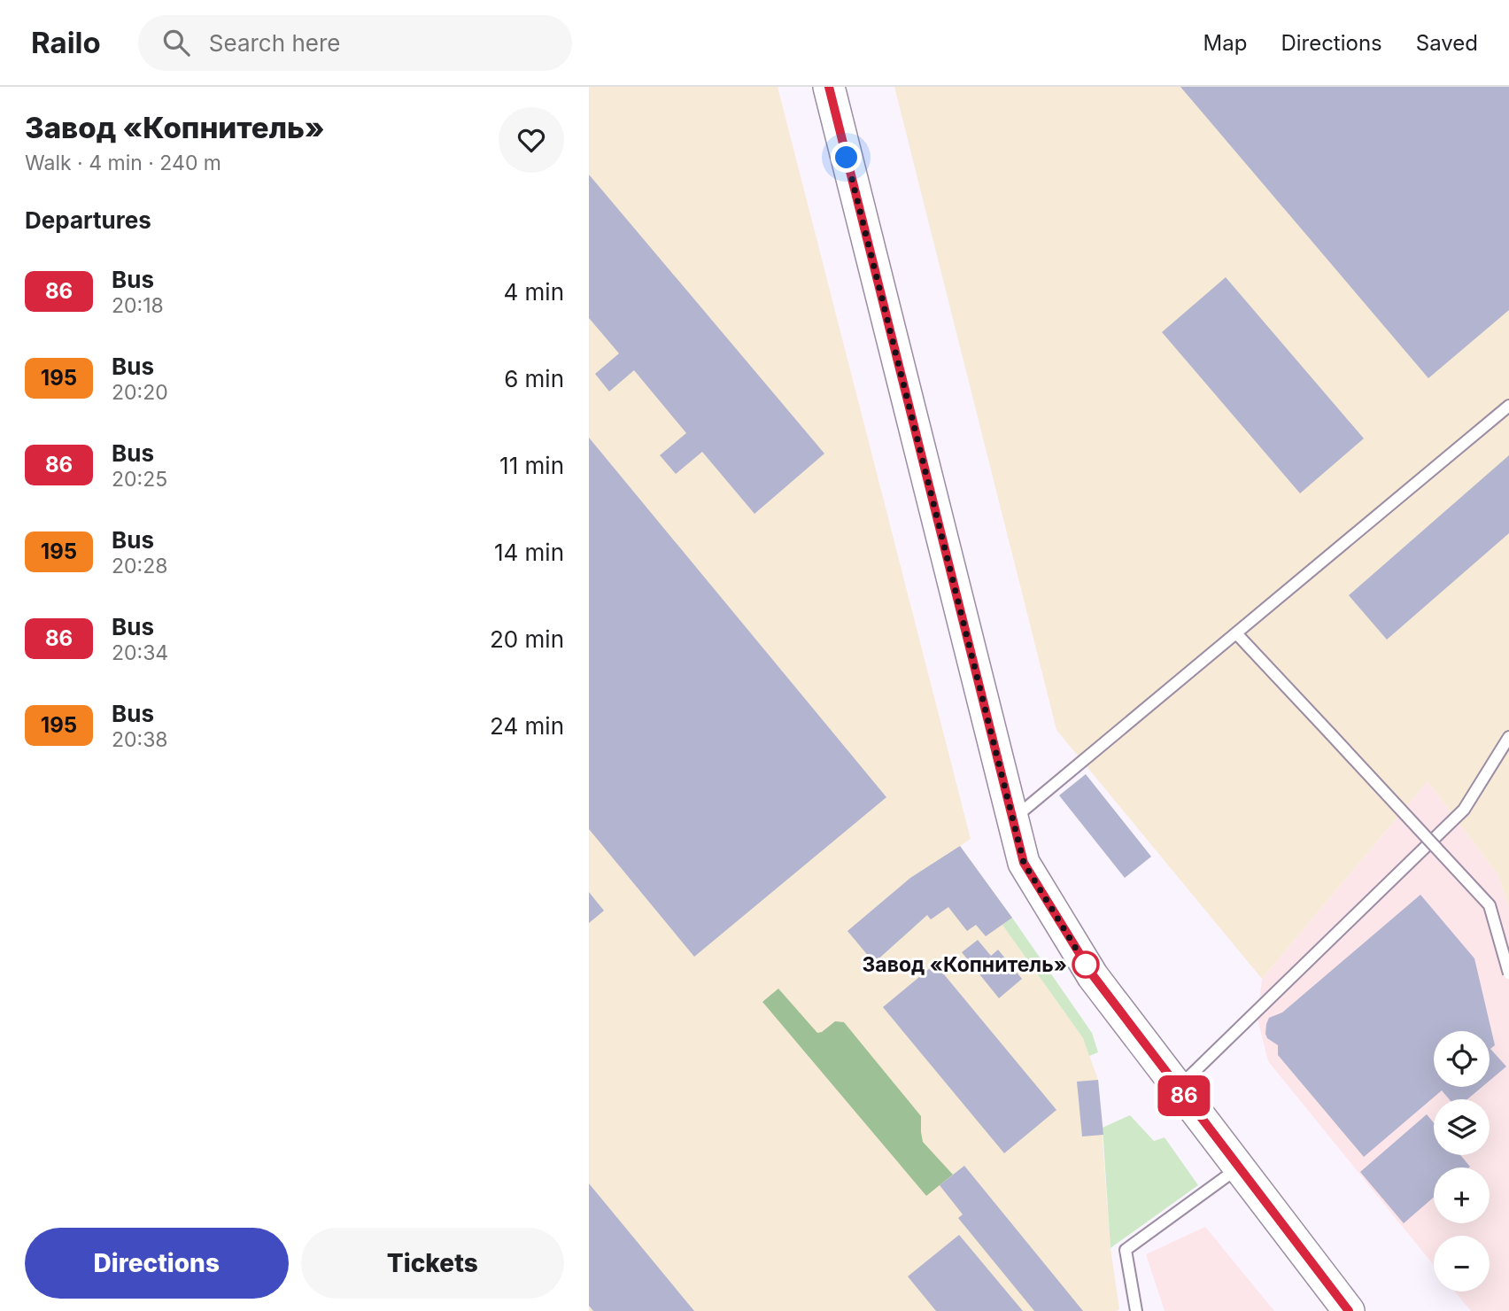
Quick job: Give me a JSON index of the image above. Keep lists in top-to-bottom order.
{
  "places": ["Завод «Копнитель»"],
  "lines": ["bus line 86"],
  "page": {
    "header": "Railo",
    "search": "Search here",
    "nav": ["Map", "Directions", "Saved"],
    "heading": [
      ["Завод «Копнитель»", "Walk · 4 min · 240 m"],
      "Departures"
    ],
    "on_map": "86",
    "list": [
      {
        "mark": "86",
        "name": "Bus",
        "note": "20:18",
        "value": "4 min"
      },
      {
        "mark": "195",
        "name": "Bus",
        "note": "20:20",
        "value": "6 min"
      },
      {
        "mark": "86",
        "name": "Bus",
        "note": "20:25",
        "value": "11 min"
      },
      {
        "mark": "195",
        "name": "Bus",
        "note": "20:28",
        "value": "14 min"
      },
      {
        "mark": "86",
        "name": "Bus",
        "note": "20:34",
        "value": "20 min"
      },
      {
        "mark": "195",
        "name": "Bus",
        "note": "20:38",
        "value": "24 min"
      }
    ],
    "map_buttons": ["+", "−"],
    "buttons": ["Directions", "Tickets"]
  }
}
